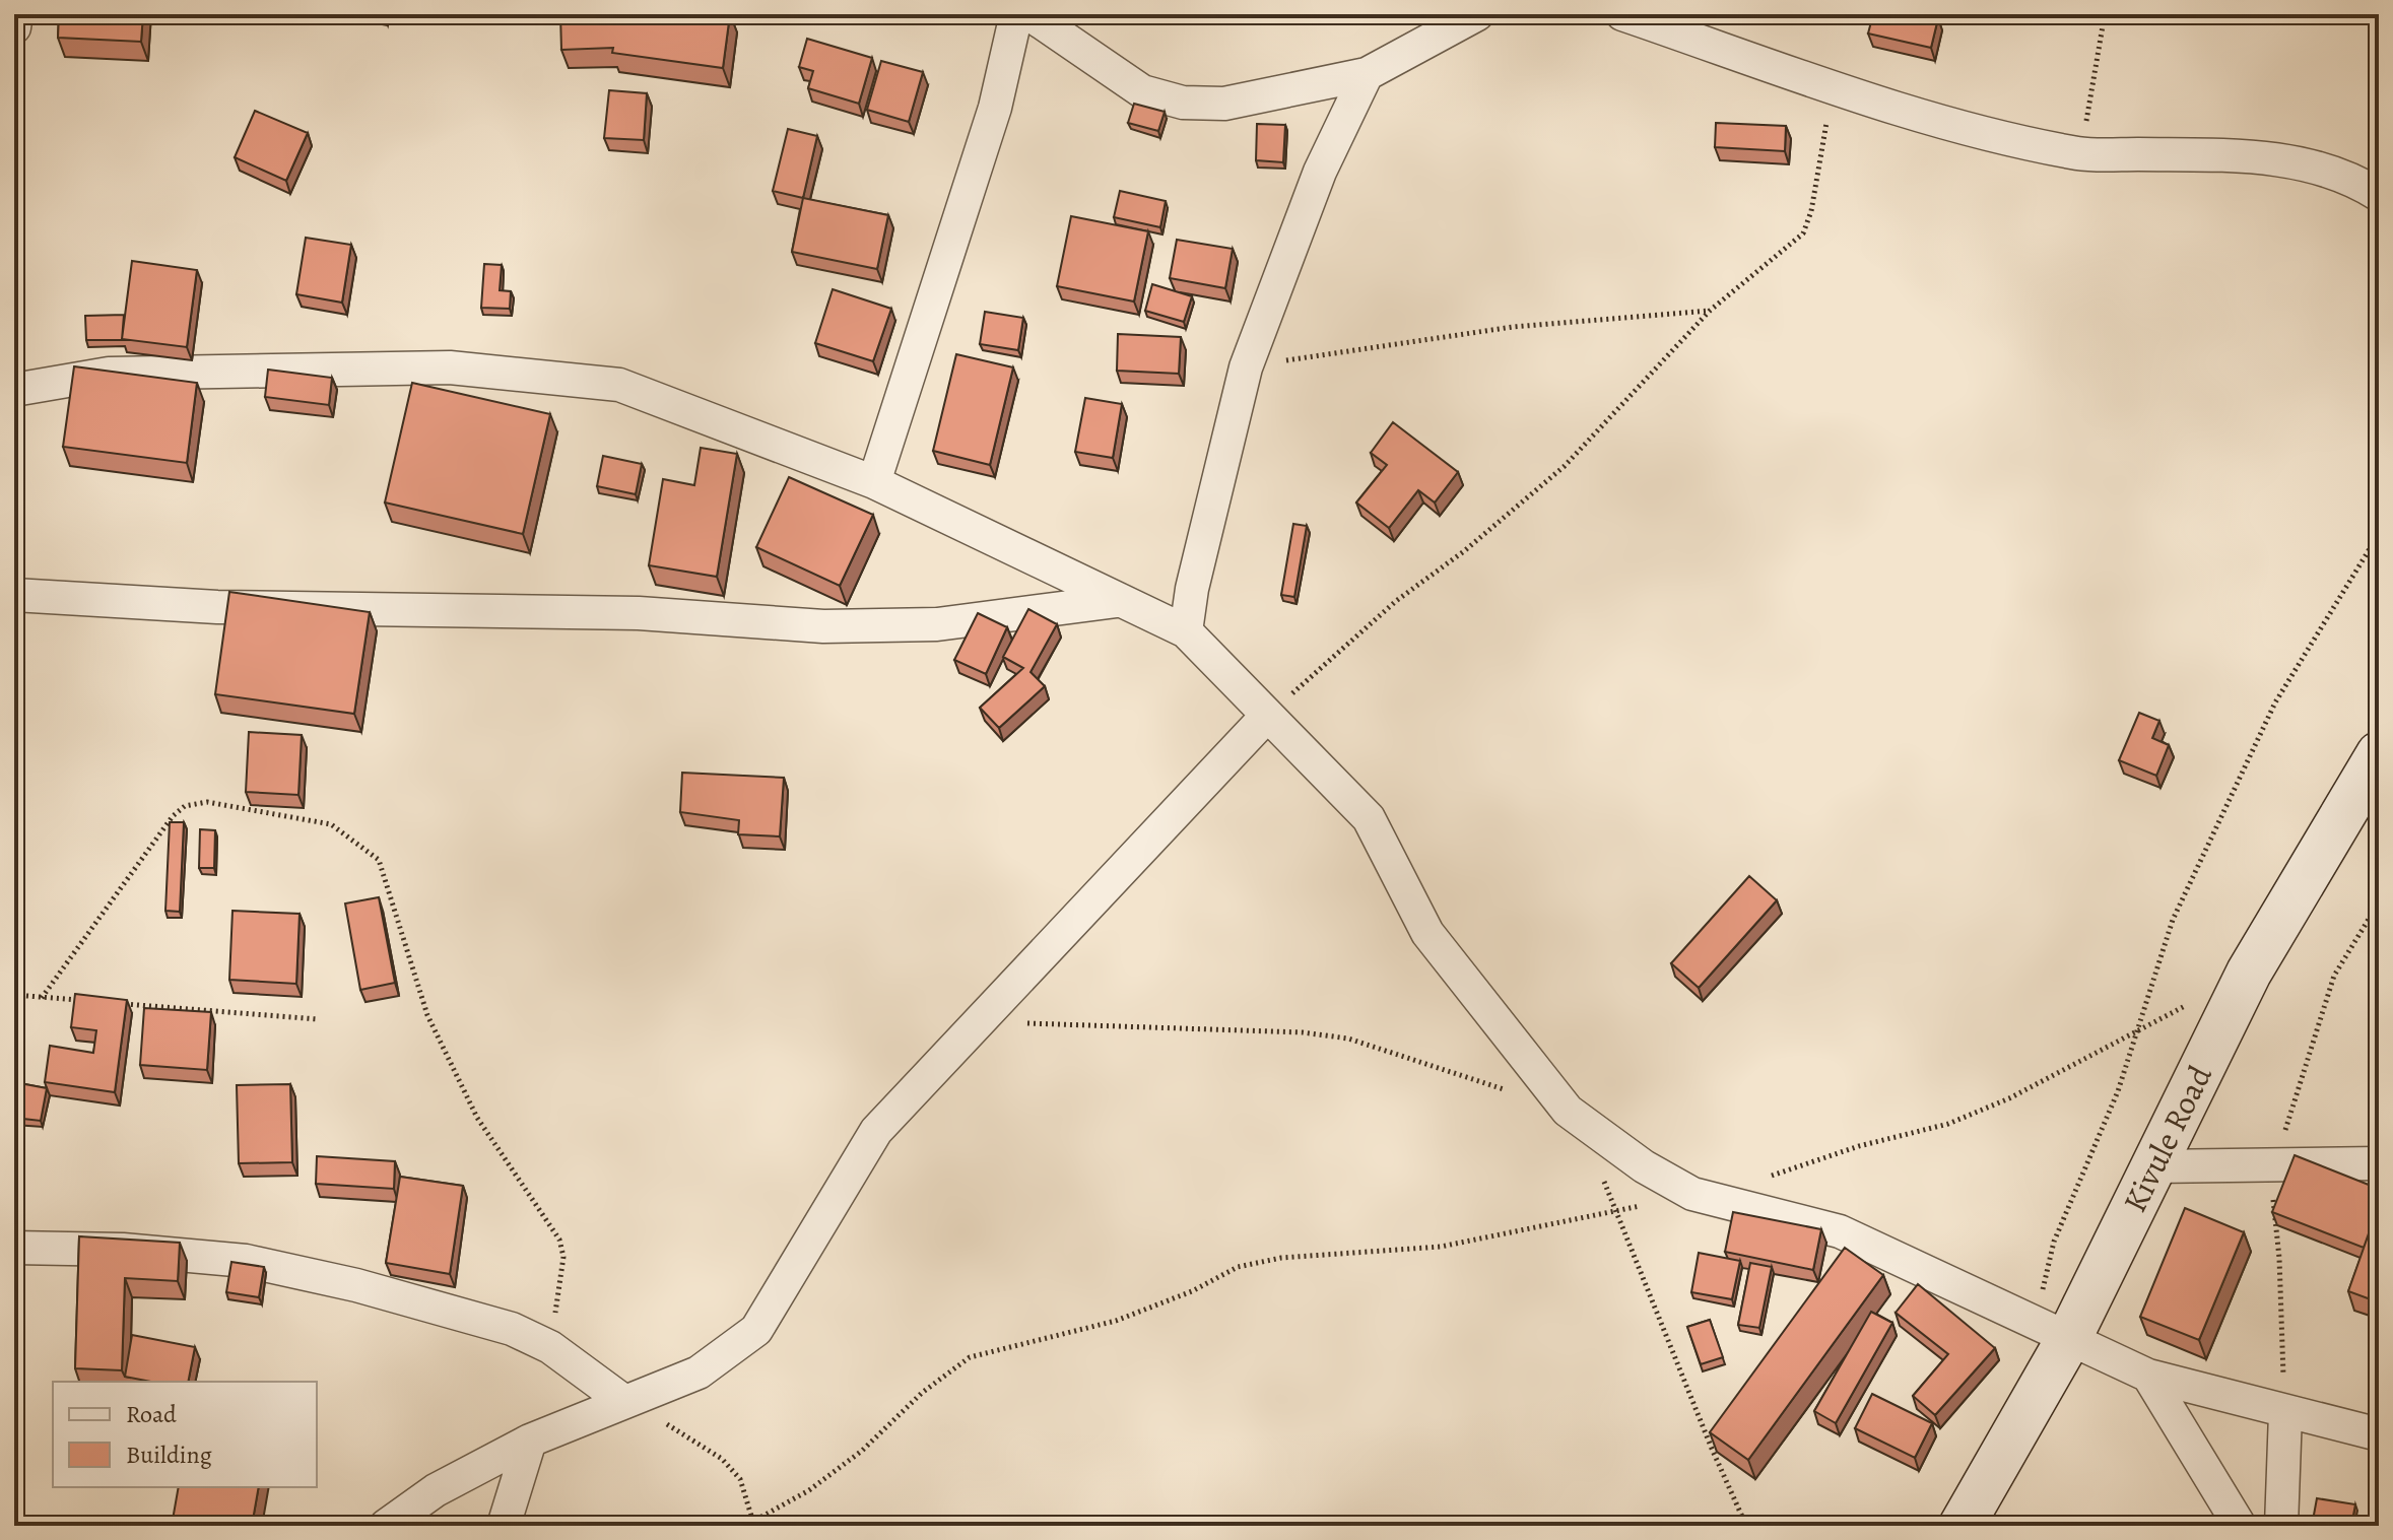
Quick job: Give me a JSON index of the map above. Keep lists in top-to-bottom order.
{
  "streets": {
    "street": ["Kivule Road"]
  },
  "legend": ["Road", "Building"]
}
